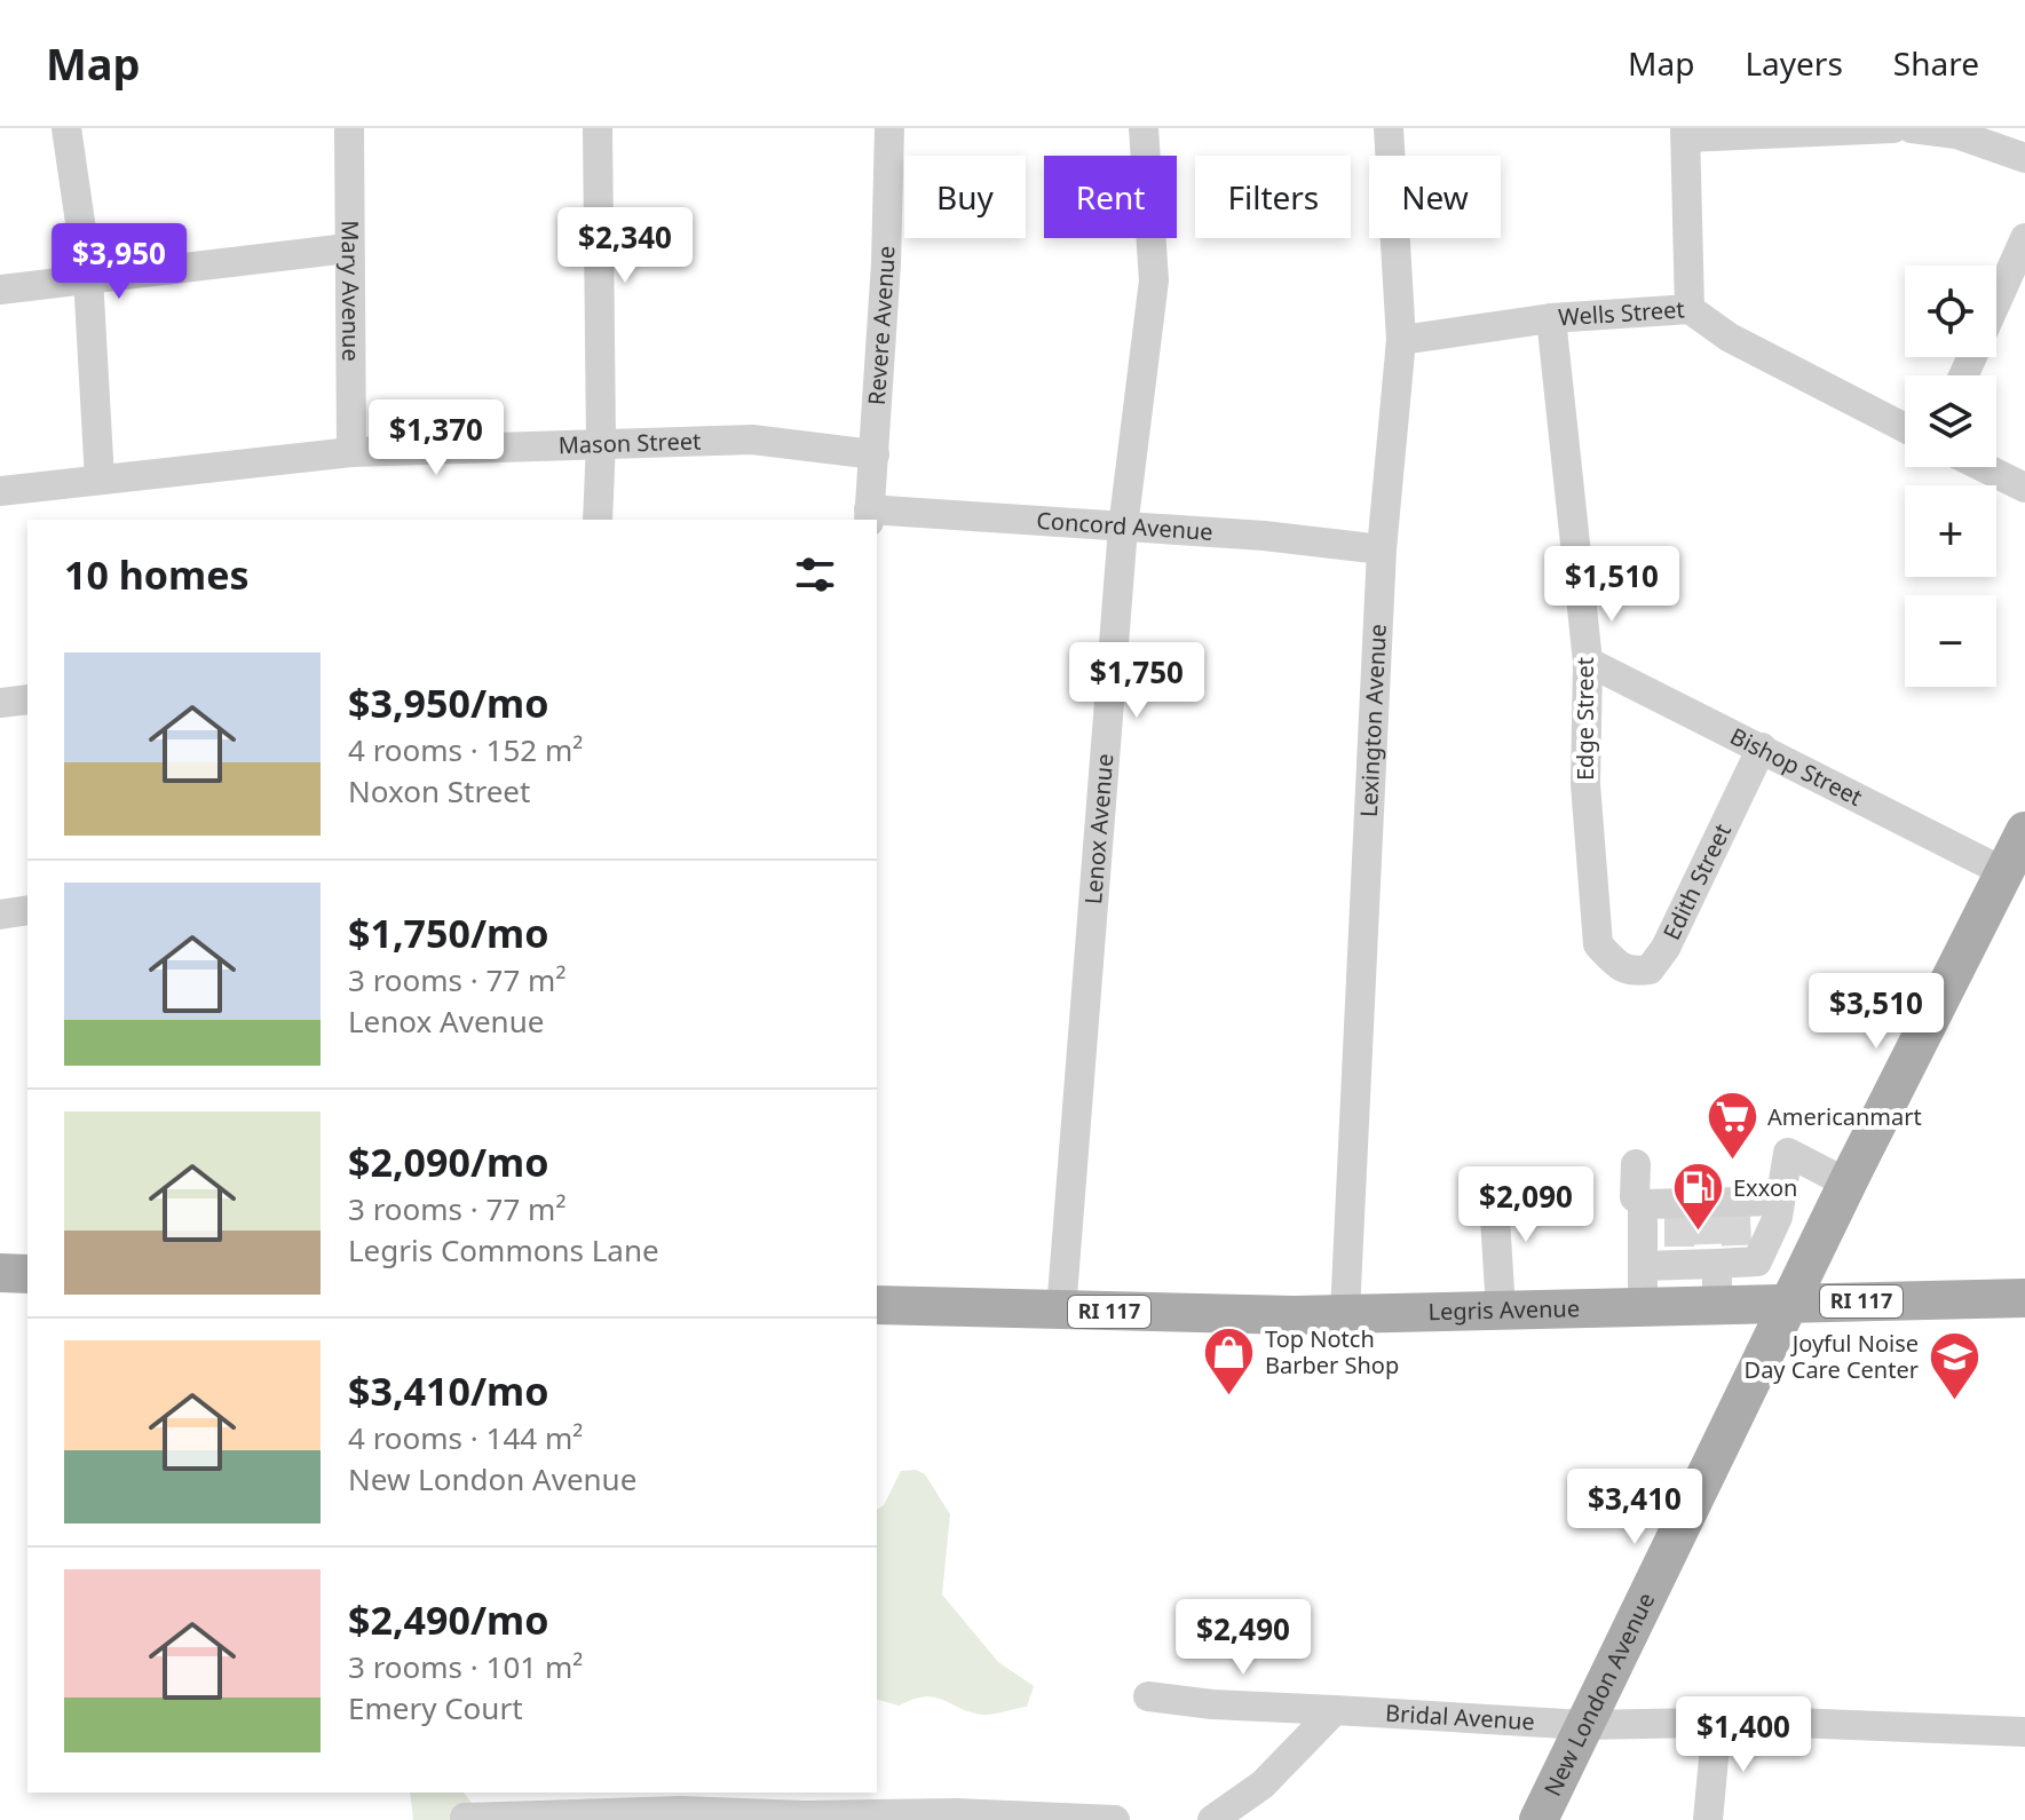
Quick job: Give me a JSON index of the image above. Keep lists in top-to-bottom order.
{
  "streets": {
    "main road": ["RI 117", "Legris Avenue", "New London Avenue"],
    "street": [
      "Mary Avenue",
      "Wells Street",
      "Revere Avenue",
      "Mason Street",
      "Concord Avenue",
      "Edge Street",
      "Lexington Avenue",
      "Bishop Street",
      "Lenox Avenue",
      "Edith Street",
      "Bridal Avenue"
    ]
  },
  "crossings": [
    ["Mary Avenue", "Mason Street"],
    ["Wells Street", "Edge Street"],
    ["Wells Street", "Lexington Avenue"],
    ["Revere Avenue", "Mason Street"],
    ["Revere Avenue", "Concord Avenue"],
    ["Concord Avenue", "Lexington Avenue"],
    ["Concord Avenue", "Lenox Avenue"],
    ["Edge Street", "Bishop Street"],
    ["Edge Street", "Edith Street"],
    ["Lexington Avenue", "Legris Avenue"],
    ["Bishop Street", "Edith Street"],
    ["Bishop Street", "New London Avenue"],
    ["Lenox Avenue", "Legris Avenue"],
    ["Legris Avenue", "New London Avenue"],
    ["New London Avenue", "Bridal Avenue"]
  ],
  "places": {
    "supermarket": ["Americanmart"],
    "fuel station": ["Exxon"],
    "shop": ["Top Notch Barber Shop"],
    "school or university": ["Joyful Noise Day Care Center"]
  },
  "page": {
    "header": "Map",
    "nav": ["Map", "Layers", "Share"],
    "chip": [
      "Buy",
      "Rent",
      "Filters",
      "New"
    ],
    "price": [
      "$2,340",
      "$3,950",
      "$1,370",
      "$1,510",
      "$1,750",
      "$3,510",
      "$2,090",
      "$3,410",
      "$2,490",
      "$1,400"
    ],
    "map_buttons": ["+", "−"],
    "heading": "10 homes",
    "list": [
      {
        "name": "$3,950/mo",
        "note": "4 rooms · 152 m² · Noxon Street"
      },
      {
        "name": "$1,750/mo",
        "note": "3 rooms · 77 m² · Lenox Avenue"
      },
      {
        "name": "$2,090/mo",
        "note": "3 rooms · 77 m² · Legris Commons Lane"
      },
      {
        "name": "$3,410/mo",
        "note": "4 rooms · 144 m² · New London Avenue"
      },
      {
        "name": "$2,490/mo",
        "note": "3 rooms · 101 m² · Emery Court"
      }
    ]
  }
}
